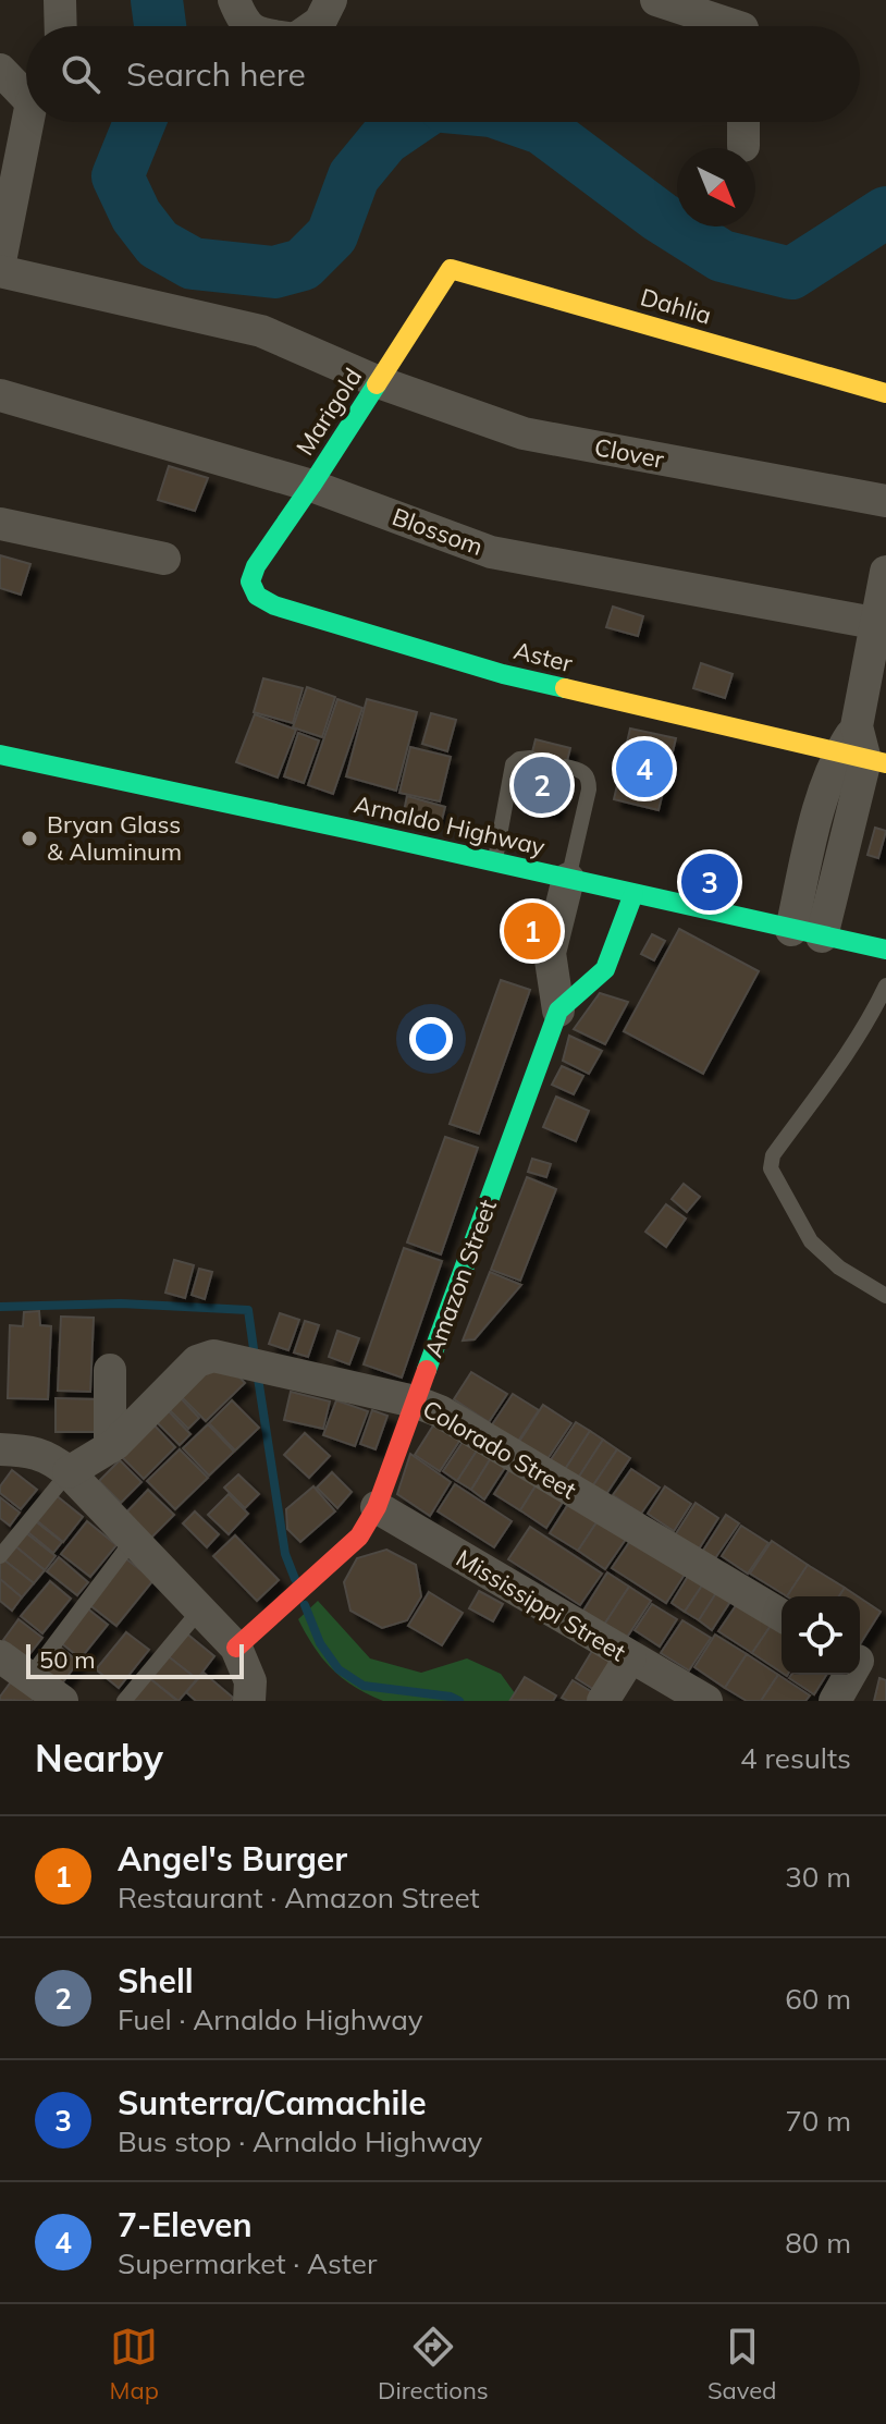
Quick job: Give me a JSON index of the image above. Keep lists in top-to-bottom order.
{
  "streets": {
    "street": [
      "Dahlia",
      "Marigold",
      "Clover",
      "Blossom",
      "Aster",
      "Arnaldo Highway",
      "Amazon Street",
      "Colorado Street",
      "Mississippi Street"
    ]
  },
  "crossings": [
    ["Dahlia", "Marigold"],
    ["Marigold", "Clover"],
    ["Marigold", "Blossom"],
    ["Marigold", "Aster"],
    ["Arnaldo Highway", "Amazon Street"],
    ["Amazon Street", "Colorado Street"],
    ["Amazon Street", "Mississippi Street"]
  ],
  "places": ["Bryan Glass & Aluminum"],
  "scale_bar": "50 m",
  "north": "bottom right",
  "page": {
    "search": "Search here",
    "pins": [
      "4",
      "2",
      "3",
      "1"
    ],
    "scale": "50 m",
    "heading": ["Nearby", "4 results"],
    "list": [
      {
        "mark": "1",
        "name": "Angel's Burger",
        "note": "Restaurant · Amazon Street",
        "value": "30 m"
      },
      {
        "mark": "2",
        "name": "Shell",
        "note": "Fuel · Arnaldo Highway",
        "value": "60 m"
      },
      {
        "mark": "3",
        "name": "Sunterra/Camachile",
        "note": "Bus stop · Arnaldo Highway",
        "value": "70 m"
      },
      {
        "mark": "4",
        "name": "7-Eleven",
        "note": "Supermarket · Aster",
        "value": "80 m"
      }
    ],
    "nav": ["Map", "Directions", "Saved"]
  }
}
